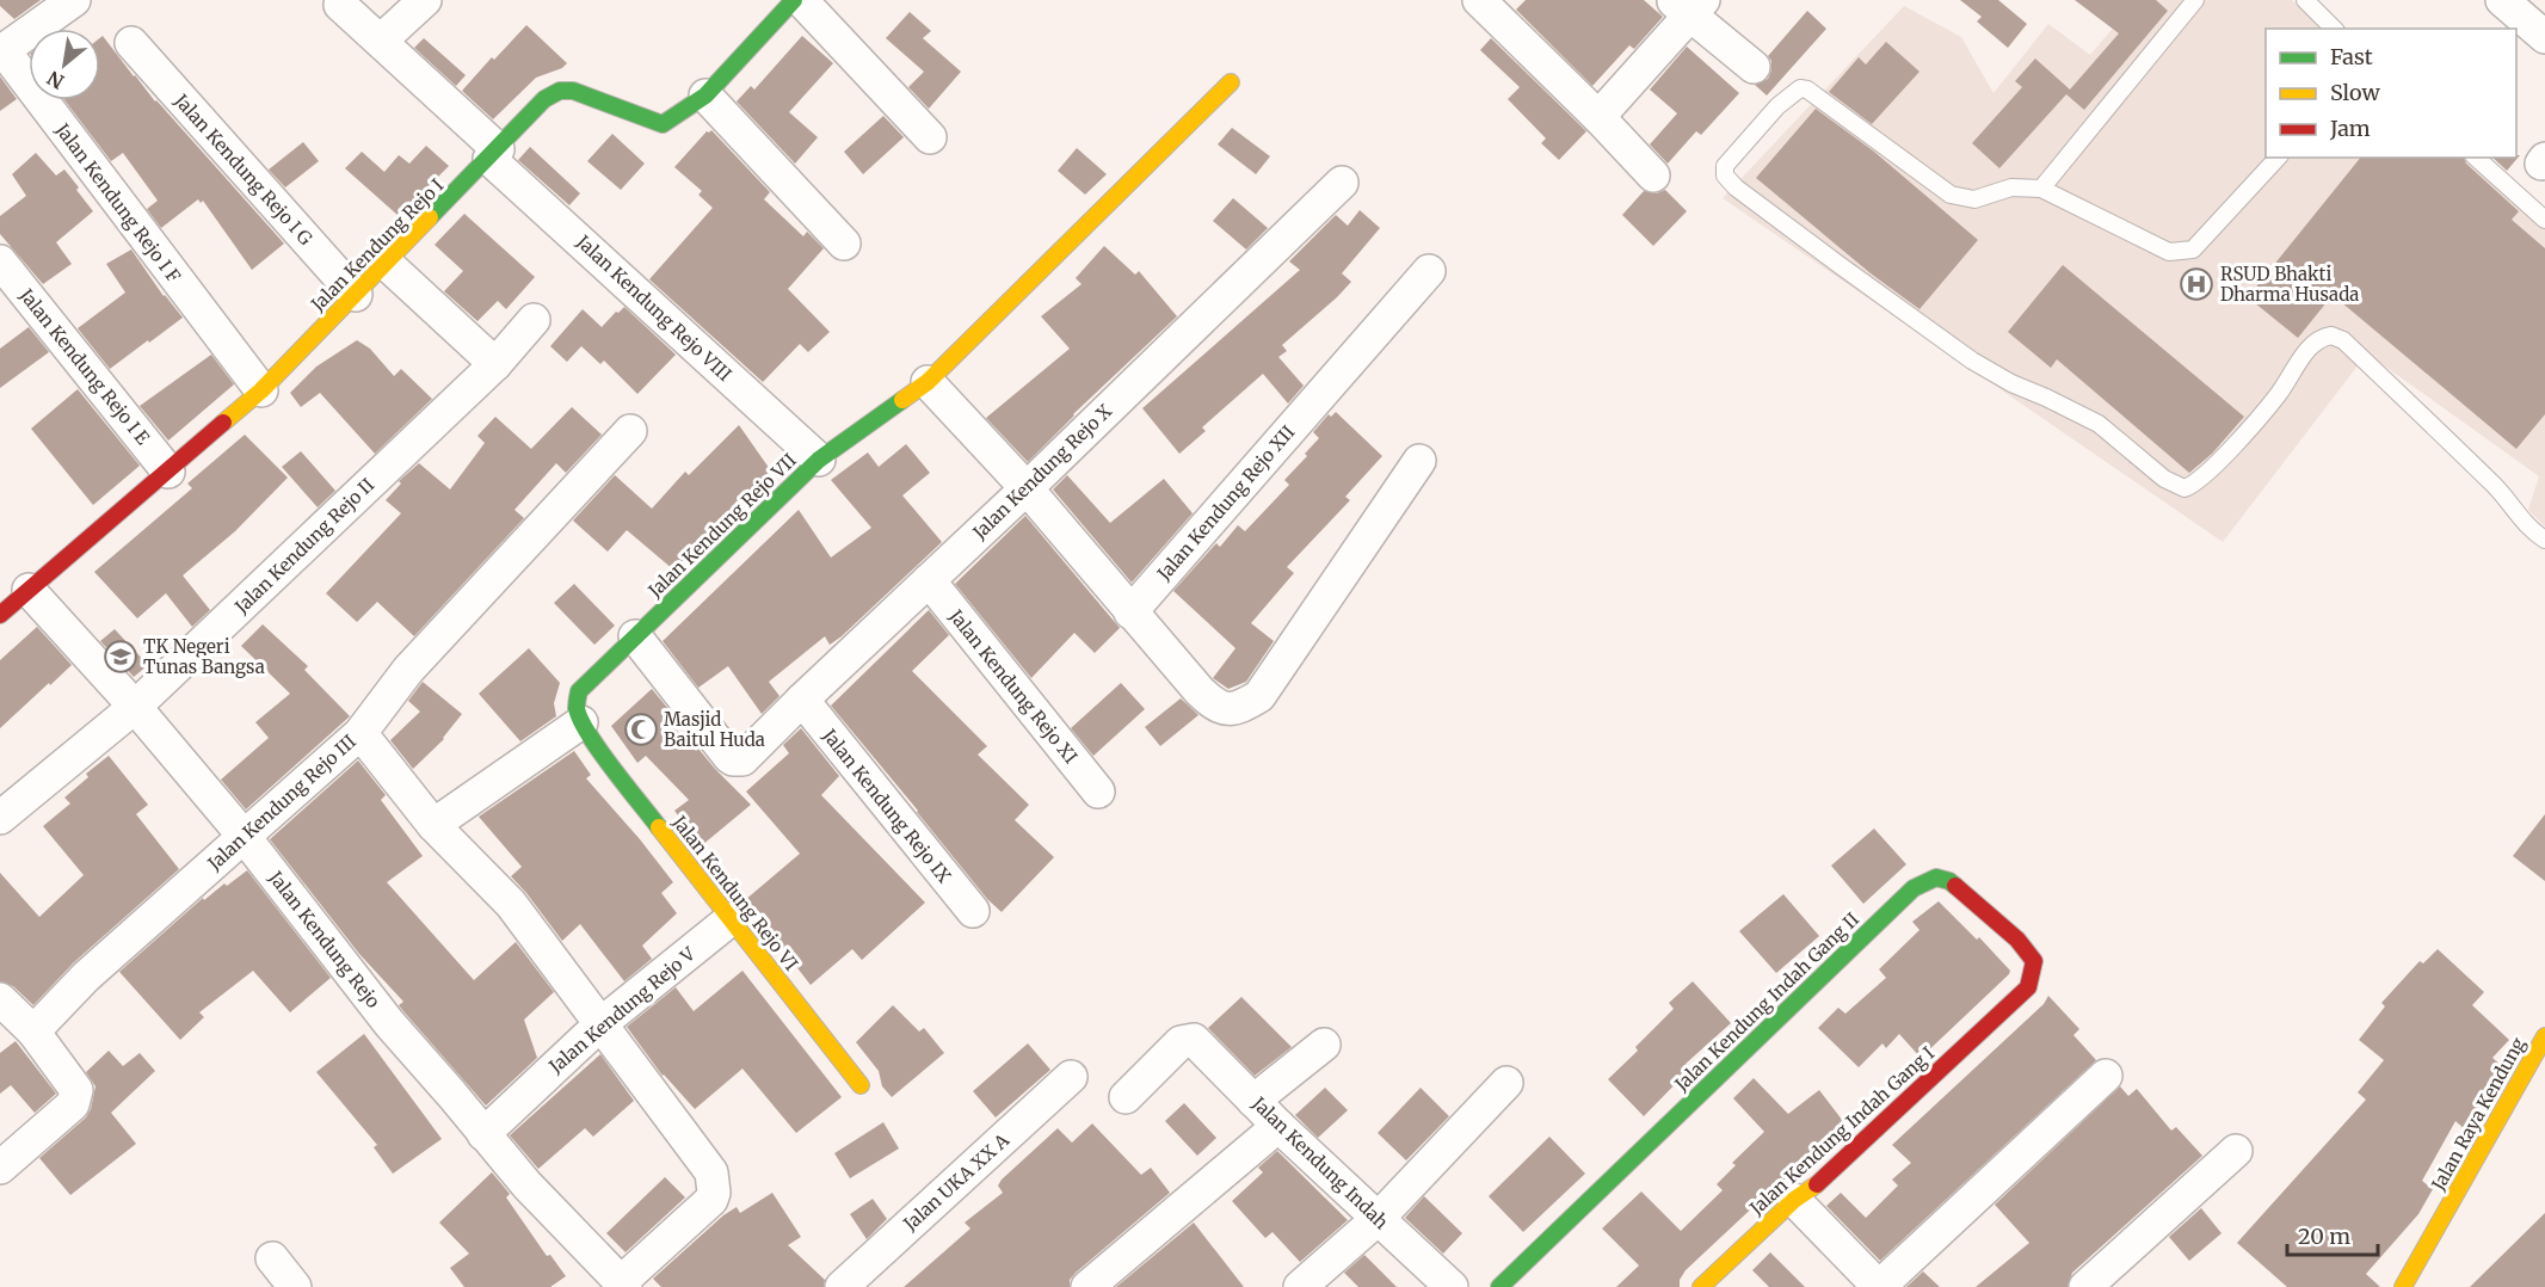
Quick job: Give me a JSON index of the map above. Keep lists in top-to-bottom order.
{
  "streets": {
    "street": [
      "Jalan Kendung Rejo I G",
      "Jalan Kendung Rejo I F",
      "Jalan Kendung Rejo I",
      "Jalan Kendung Rejo VIII",
      "Jalan Kendung Rejo I E",
      "Jalan Kendung Rejo X",
      "Jalan Kendung Rejo XII",
      "Jalan Kendung Rejo VII",
      "Jalan Kendung Rejo II",
      "Jalan Kendung Rejo XI",
      "Jalan Kendung Rejo III",
      "Jalan Kendung Rejo IX",
      "Jalan Kendung Rejo VI",
      "Jalan Kendung Rejo",
      "Jalan Kendung Indah Gang II",
      "Jalan Kendung Rejo V",
      "Jalan Raya Kendung",
      "Jalan Kendung Indah Gang I",
      "Jalan Kendung Indah",
      "Jalan UKA XX A"
    ]
  },
  "crossings": [
    ["Jalan Kendung Rejo I G", "Jalan Kendung Rejo I"],
    ["Jalan Kendung Rejo I F", "Jalan Kendung Rejo I"],
    ["Jalan Kendung Rejo I", "Jalan Kendung Rejo VIII"],
    ["Jalan Kendung Rejo I", "Jalan Kendung Rejo I E"],
    ["Jalan Kendung Rejo I", "Jalan Kendung Rejo"],
    ["Jalan Kendung Rejo VIII", "Jalan Kendung Rejo VII"],
    ["Jalan Kendung Rejo X", "Jalan Kendung Rejo VII"],
    ["Jalan Kendung Rejo X", "Jalan Kendung Rejo XI"],
    ["Jalan Kendung Rejo X", "Jalan Kendung Rejo IX"],
    ["Jalan Kendung Rejo VII", "Jalan Kendung Rejo VI"],
    ["Jalan Kendung Rejo II", "Jalan Kendung Rejo"],
    ["Jalan Kendung Rejo III", "Jalan Kendung Rejo"],
    ["Jalan Kendung Rejo VI", "Jalan Kendung Rejo V"],
    ["Jalan Kendung Rejo", "Jalan Kendung Rejo V"],
    ["Jalan Kendung Indah Gang II", "Jalan Kendung Indah Gang I"]
  ],
  "places": {
    "hospital": ["RSUD Bhakti Dharma Husada"],
    "school or university": ["TK Negeri Tunas Bangsa"],
    "mosque": ["Masjid Baitul Huda"]
  },
  "legend": ["Fast", "Slow", "Jam"],
  "scale_bar": "20 m",
  "north": "bottom left"
}
